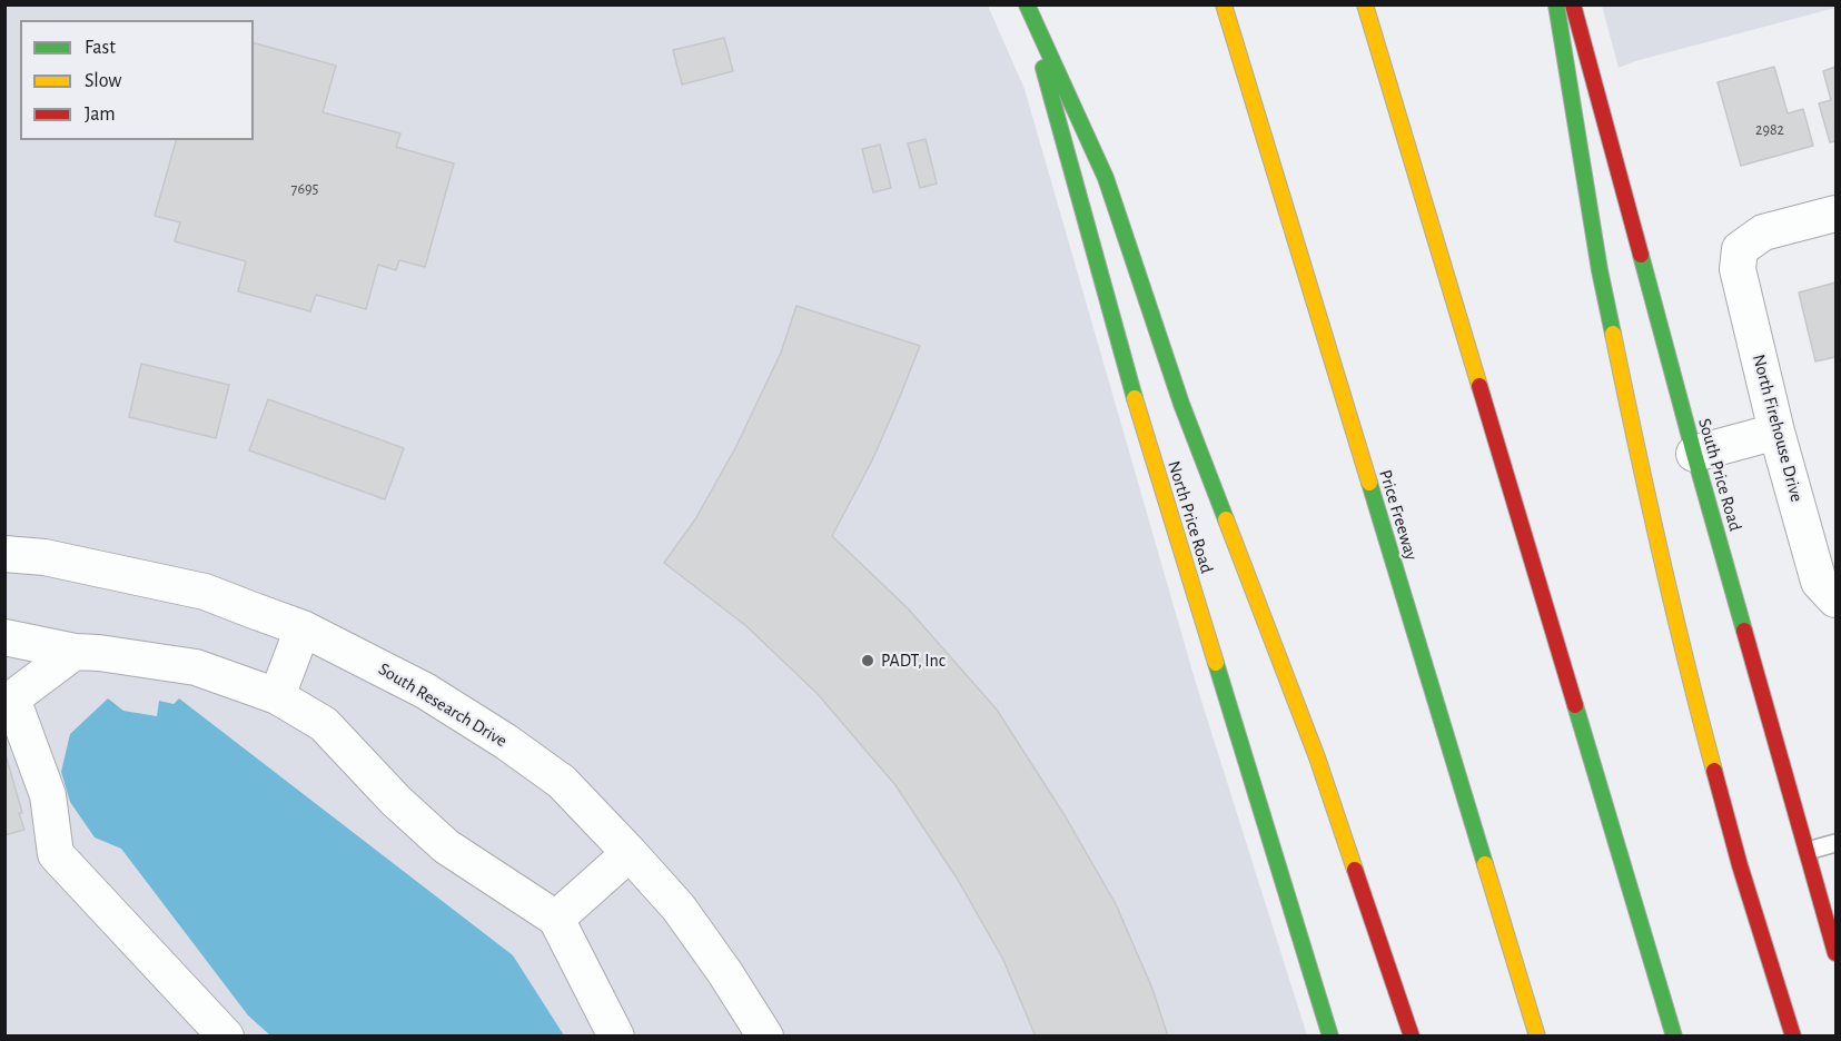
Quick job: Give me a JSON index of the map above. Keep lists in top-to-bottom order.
{
  "streets": {
    "main road": ["South Price Road", "Price Freeway", "North Price Road"],
    "street": ["North Firehouse Drive", "South Research Drive"]
  },
  "places": ["PADT, Inc"],
  "house_numbers": ["2982", "7695"],
  "legend": ["Fast", "Slow", "Jam"]
}
